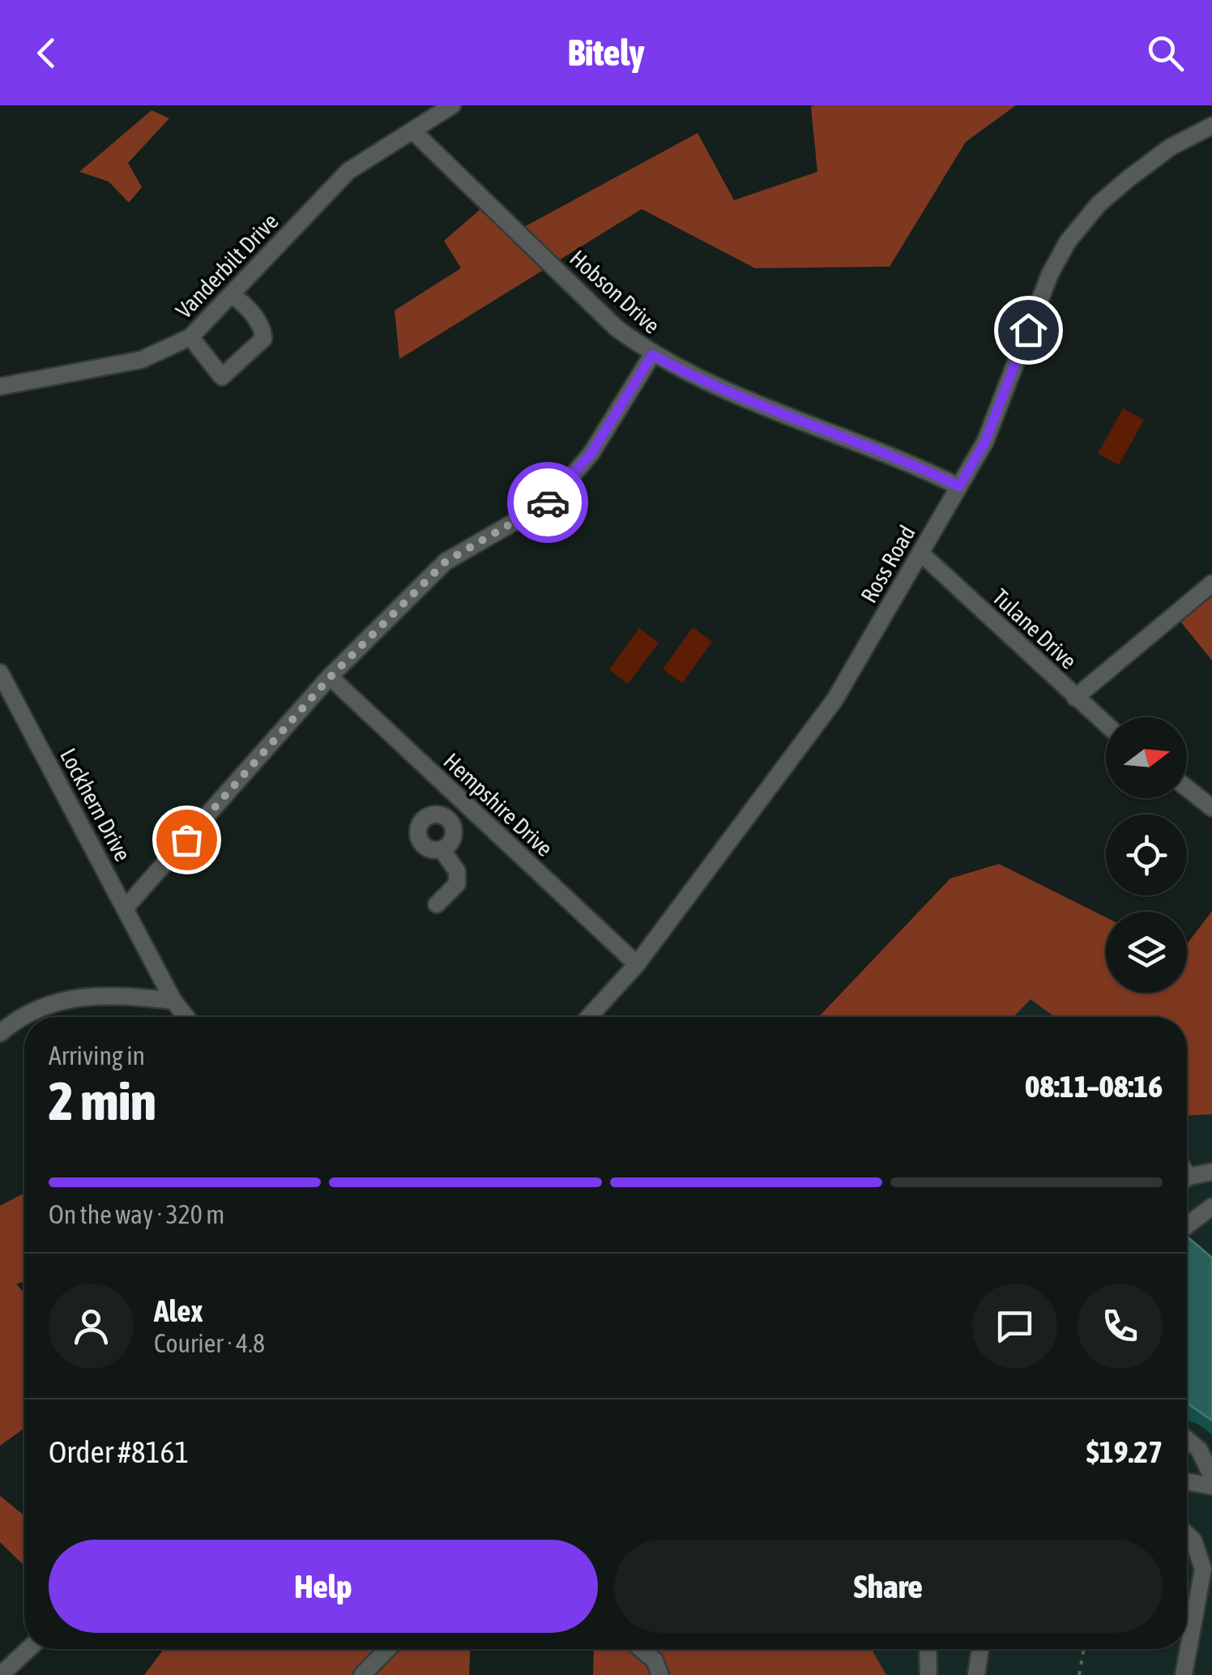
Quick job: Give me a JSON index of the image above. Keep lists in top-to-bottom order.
{
  "streets": {
    "street": [
      "Vanderbilt Drive",
      "Hobson Drive",
      "Ross Road",
      "Tulane Drive",
      "Lockhern Drive",
      "Hempshire Drive"
    ]
  },
  "crossings": [
    ["Vanderbilt Drive", "Hobson Drive"],
    ["Hobson Drive", "Ross Road"],
    ["Ross Road", "Tulane Drive"],
    ["Ross Road", "Hempshire Drive"]
  ],
  "north": "right",
  "page": {
    "header": "Bitely",
    "heading": ["2 min", "Arriving in", "08:11–08:16"],
    "panel": [
      "Alex",
      "Courier · 4.8",
      "Order #8161",
      "$19.27"
    ],
    "bar": "On the way · 320 m",
    "buttons": ["Help", "Share"]
  }
}
